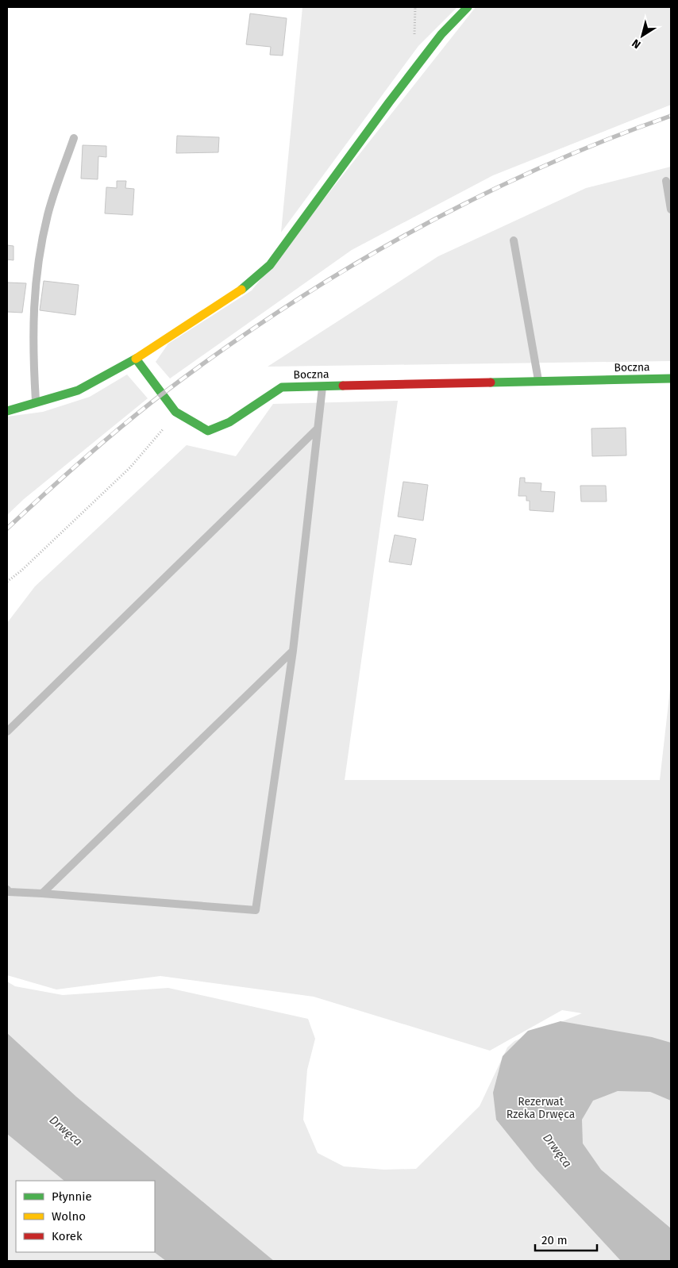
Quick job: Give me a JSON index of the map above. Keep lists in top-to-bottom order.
{
  "streets": {
    "street": ["Boczna"]
  },
  "water": ["Drwęca"],
  "parks": ["Rezerwat Rzeka Drwęca"],
  "legend": ["Płynnie", "Wolno", "Korek"],
  "scale_bar": "20 m",
  "north": "bottom left"
}
